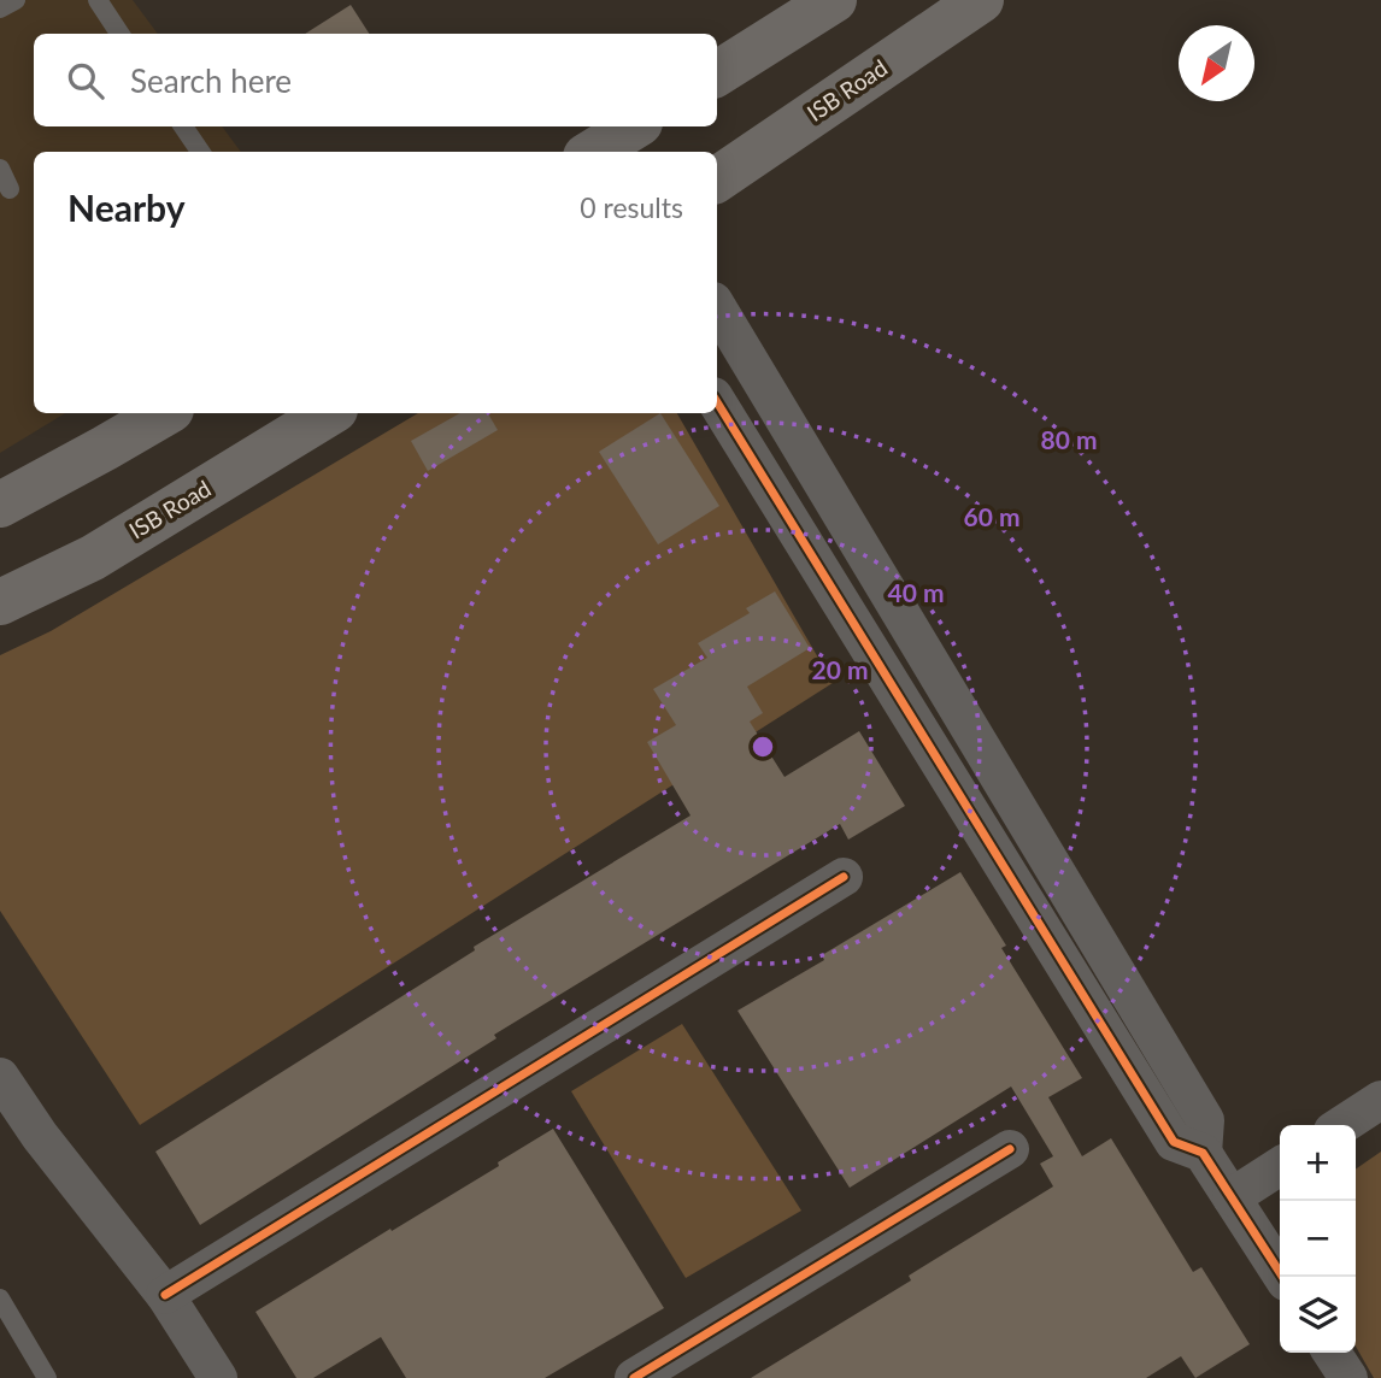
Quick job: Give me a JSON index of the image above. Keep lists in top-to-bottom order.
{
  "streets": {
    "main road": ["ISB Road"]
  },
  "north": "bottom left",
  "page": {
    "search": "Search here",
    "heading": ["Nearby", "0 results"],
    "map_buttons": ["+", "−"]
  },
  "rings": [
    "80 m",
    "60 m",
    "40 m",
    "20 m"
  ]
}
